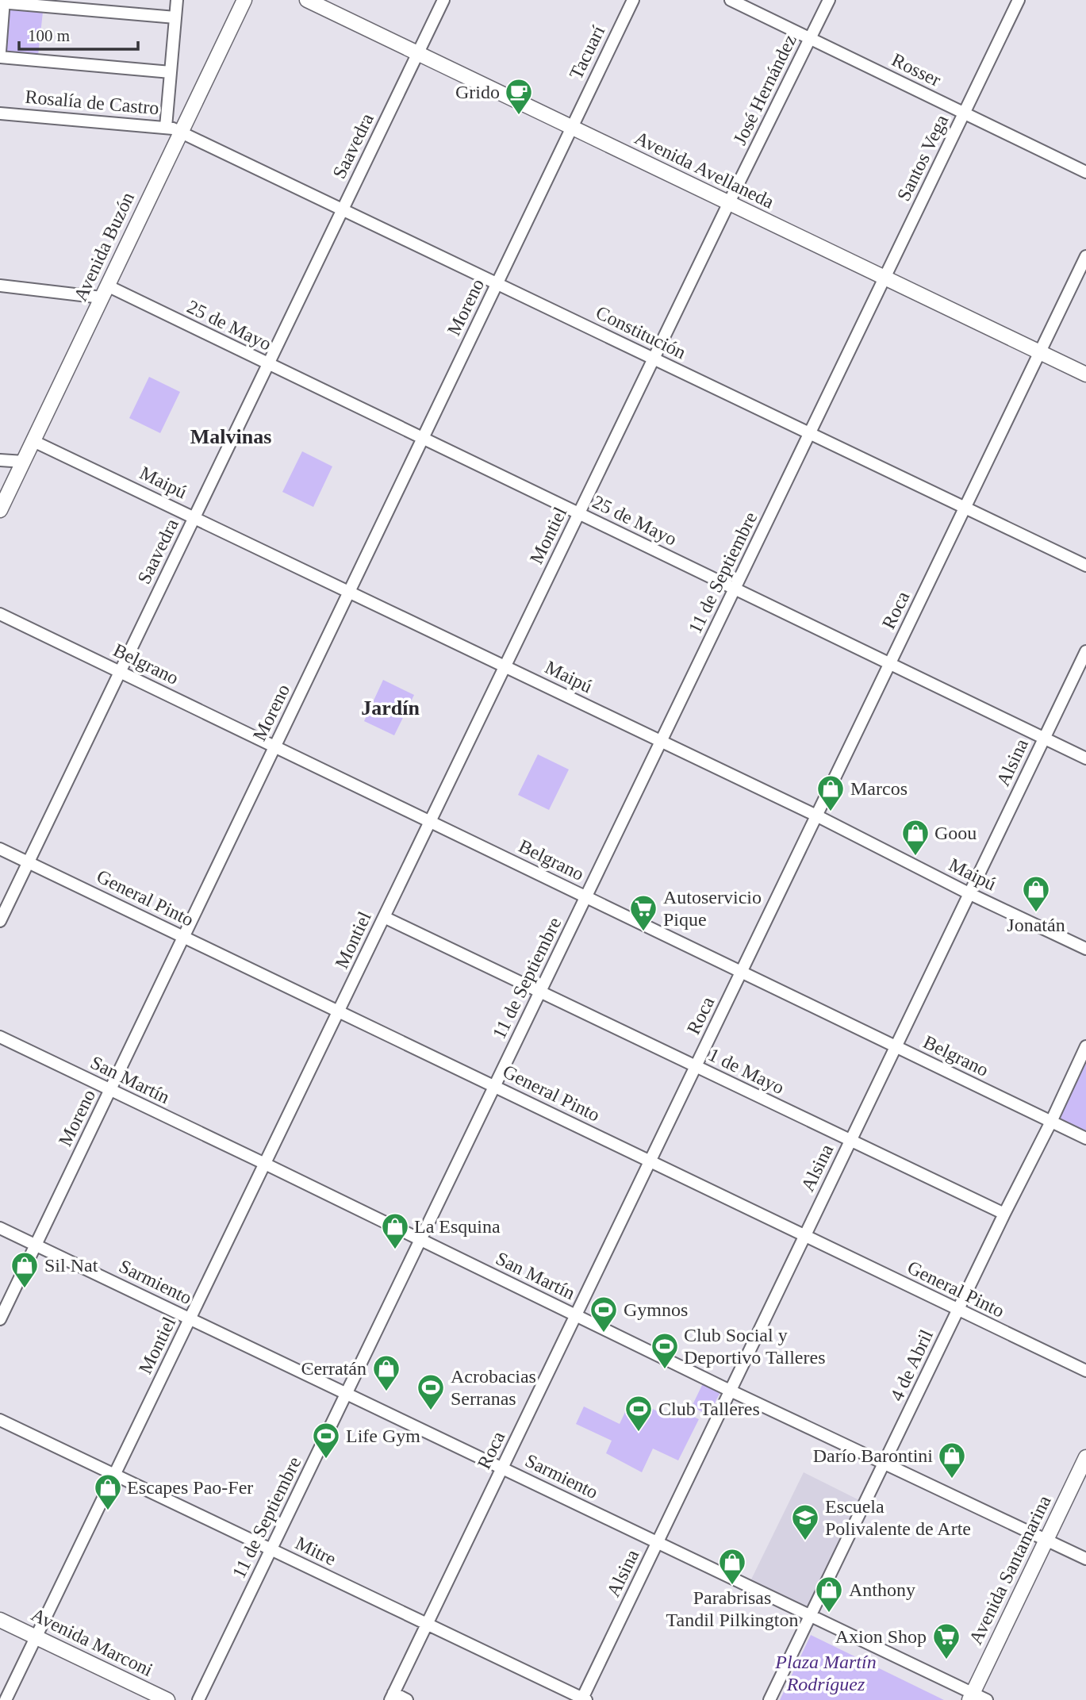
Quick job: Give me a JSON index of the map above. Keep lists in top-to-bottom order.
{
  "streets": {
    "main road": [
      "Avenida Avellaneda",
      "Avenida Buzón",
      "Avenida Santamarina",
      "Avenida Marconi"
    ],
    "street": [
      "Tacuarí",
      "Rosser",
      "José Hernández",
      "Rosalía de Castro",
      "Saavedra",
      "Santos Vega",
      "Moreno",
      "25 de Mayo",
      "Constitución",
      "Maipú",
      "Montiel",
      "11 de Septiembre",
      "Roca",
      "Belgrano",
      "Alsina",
      "General Pinto",
      "1 de Mayo",
      "San Martín",
      "Sarmiento",
      "4 de Abril",
      "Mitre"
    ]
  },
  "crossings": [
    ["Tacuarí", "Avenida Avellaneda"],
    ["Tacuarí", "Moreno"],
    ["Rosser", "José Hernández"],
    ["Rosser", "Santos Vega"],
    ["José Hernández", "Avenida Avellaneda"],
    ["José Hernández", "Montiel"],
    ["Rosalía de Castro", "Avenida Buzón"],
    ["Rosalía de Castro", "Constitución"],
    ["Saavedra", "Avenida Avellaneda"],
    ["Saavedra", "25 de Mayo"],
    ["Saavedra", "Constitución"],
    ["Saavedra", "Maipú"],
    ["Saavedra", "Belgrano"],
    ["Saavedra", "General Pinto"],
    ["Santos Vega", "Avenida Avellaneda"],
    ["Santos Vega", "11 de Septiembre"],
    ["Avenida Avellaneda", "Moreno"],
    ["Avenida Avellaneda", "Montiel"],
    ["Avenida Avellaneda", "11 de Septiembre"],
    ["Avenida Avellaneda", "Roca"],
    ["Avenida Buzón", "25 de Mayo"],
    ["Avenida Buzón", "Constitución"],
    ["Avenida Buzón", "Maipú"],
    ["Moreno", "25 de Mayo"],
    ["Moreno", "Constitución"],
    ["Moreno", "Maipú"],
    ["Moreno", "Belgrano"],
    ["Moreno", "General Pinto"],
    ["Moreno", "San Martín"],
    ["Moreno", "Sarmiento"],
    ["25 de Mayo", "Montiel"],
    ["25 de Mayo", "11 de Septiembre"],
    ["25 de Mayo", "Roca"],
    ["25 de Mayo", "Alsina"],
    ["Constitución", "Montiel"],
    ["Constitución", "11 de Septiembre"],
    ["Constitución", "Roca"],
    ["Maipú", "Montiel"],
    ["Maipú", "11 de Septiembre"],
    ["Maipú", "Roca"],
    ["Maipú", "Alsina"],
    ["Montiel", "Belgrano"],
    ["Montiel", "General Pinto"],
    ["Montiel", "1 de Mayo"],
    ["Montiel", "San Martín"],
    ["Montiel", "Sarmiento"],
    ["Montiel", "Mitre"],
    ["Montiel", "Avenida Marconi"],
    ["11 de Septiembre", "Belgrano"],
    ["11 de Septiembre", "General Pinto"],
    ["11 de Septiembre", "1 de Mayo"],
    ["11 de Septiembre", "San Martín"],
    ["11 de Septiembre", "Sarmiento"],
    ["11 de Septiembre", "Mitre"],
    ["Roca", "Belgrano"],
    ["Roca", "General Pinto"],
    ["Roca", "1 de Mayo"],
    ["Roca", "San Martín"],
    ["Roca", "Sarmiento"],
    ["Roca", "Mitre"],
    ["Belgrano", "Alsina"],
    ["Belgrano", "4 de Abril"],
    ["Alsina", "General Pinto"],
    ["Alsina", "1 de Mayo"],
    ["Alsina", "San Martín"],
    ["Alsina", "Sarmiento"],
    ["Alsina", "Mitre"],
    ["General Pinto", "4 de Abril"],
    ["1 de Mayo", "4 de Abril"],
    ["San Martín", "4 de Abril"],
    ["San Martín", "Avenida Santamarina"],
    ["Sarmiento", "4 de Abril"],
    ["Sarmiento", "Avenida Santamarina"]
  ],
  "districts": ["Malvinas", "Jardín"],
  "parks": ["Plaza Martín Rodríguez"],
  "places": {
    "cafe": ["Grido"],
    "shop": [
      "Marcos",
      "Goou",
      "Jonatán",
      "La Esquina",
      "Sil Nat",
      "Cerratán",
      "Darío Barontini",
      "Escapes Pao-Fer",
      "Parabrisas Tandil Pilkington",
      "Anthony"
    ],
    "supermarket": ["Autoservicio Pique", "Axion Shop"],
    "sports": [
      "Gymnos",
      "Club Social y Deportivo Talleres",
      "Acrobacias Serranas",
      "Club Talleres",
      "Life Gym"
    ],
    "school or university": ["Escuela Polivalente de Arte"]
  },
  "scale_bar": "100 m"
}
